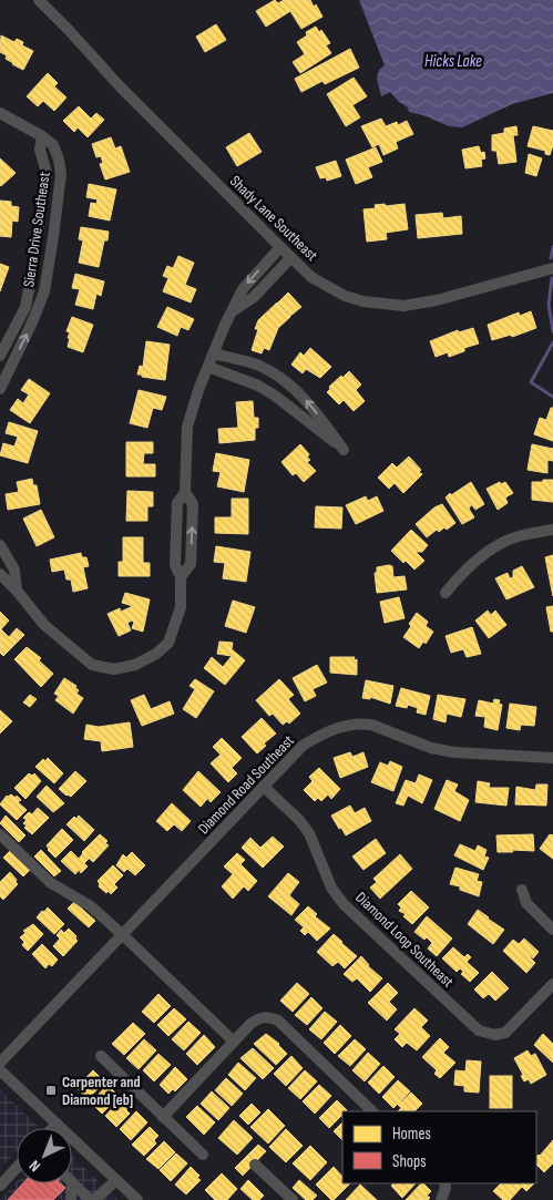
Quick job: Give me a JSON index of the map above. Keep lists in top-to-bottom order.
{
  "streets": {
    "street": [
      "Shady Lane Southeast",
      "Sierra Drive Southeast",
      "Diamond Road Southeast",
      "Diamond Loop Southeast"
    ]
  },
  "crossings": [
    ["Diamond Road Southeast", "Diamond Loop Southeast"]
  ],
  "water": ["Hicks Lake"],
  "places": {
    "transit": ["Carpenter and Diamond [eb]"]
  },
  "legend": ["Homes", "Shops"],
  "north": "bottom left"
}
